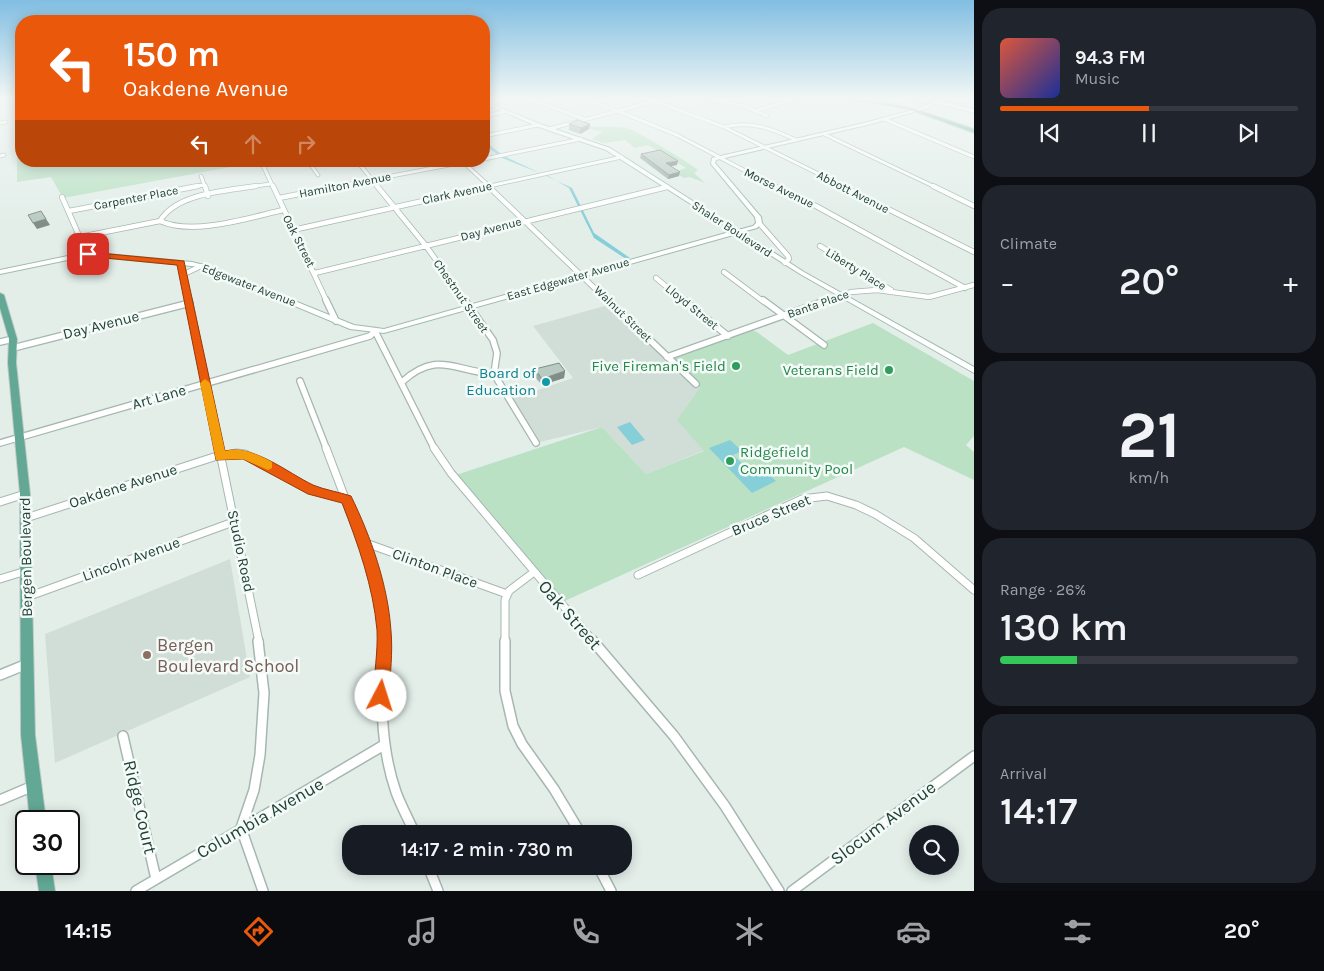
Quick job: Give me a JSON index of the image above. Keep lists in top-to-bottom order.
{
  "streets": {
    "main road": ["Bergen Boulevard"],
    "street": [
      "Hamilton Avenue",
      "Morse Avenue",
      "Abbott Avenue",
      "Clark Avenue",
      "Carpenter Place",
      "Day Avenue",
      "Shaler Boulevard",
      "Oak Street",
      "Liberty Place",
      "East Edgewater Avenue",
      "Edgewater Avenue",
      "Chestnut Street",
      "Banta Place",
      "Lloyd Street",
      "Walnut Street",
      "Art Lane",
      "Oakdene Avenue",
      "Bruce Street",
      "Studio Road",
      "Lincoln Avenue",
      "Clinton Place",
      "Ridge Court",
      "Columbia Avenue",
      "Slocum Avenue"
    ]
  },
  "crossings": [
    ["Hamilton Avenue", "Oak Street"],
    ["Hamilton Avenue", "Chestnut Street"],
    ["Morse Avenue", "Banta Place"],
    ["Clark Avenue", "Shaler Boulevard"],
    ["Clark Avenue", "Oak Street"],
    ["Clark Avenue", "Chestnut Street"],
    ["Clark Avenue", "Walnut Street"],
    ["Day Avenue", "Shaler Boulevard"],
    ["Day Avenue", "Oak Street"],
    ["Day Avenue", "Chestnut Street"],
    ["Day Avenue", "Walnut Street"],
    ["Day Avenue", "Studio Road"],
    ["Day Avenue", "Bergen Boulevard"],
    ["Shaler Boulevard", "East Edgewater Avenue"],
    ["Shaler Boulevard", "Banta Place"],
    ["Oak Street", "East Edgewater Avenue"],
    ["Oak Street", "Edgewater Avenue"],
    ["Oak Street", "Art Lane"],
    ["Liberty Place", "Banta Place"],
    ["East Edgewater Avenue", "Edgewater Avenue"],
    ["East Edgewater Avenue", "Chestnut Street"],
    ["East Edgewater Avenue", "Walnut Street"],
    ["East Edgewater Avenue", "Art Lane"],
    ["Edgewater Avenue", "Art Lane"],
    ["Edgewater Avenue", "Studio Road"],
    ["Banta Place", "Lloyd Street"],
    ["Banta Place", "Walnut Street"],
    ["Art Lane", "Studio Road"],
    ["Art Lane", "Bergen Boulevard"],
    ["Oakdene Avenue", "Studio Road"],
    ["Oakdene Avenue", "Bergen Boulevard"],
    ["Studio Road", "Lincoln Avenue"],
    ["Studio Road", "Columbia Avenue"],
    ["Bergen Boulevard", "Lincoln Avenue"],
    ["Ridge Court", "Columbia Avenue"]
  ],
  "places": [
    "Five Fireman's Field",
    "Veterans Field",
    "Board of Education",
    "Ridgefield Community Pool",
    "Bergen Boulevard School"
  ],
  "page": {
    "turn": ["150 m", "Oakdene Avenue"],
    "song": ["94.3 FM", "Music"],
    "tile": [
      "Climate",
      ["21", "km/h"],
      ["Range · 26%", "130 km"],
      ["Arrival", "14:17"]
    ],
    "heat": ["−", "20°", "+"],
    "limit": "30",
    "trip": "14:17 · 2 min · 730 m",
    "tabs": ["14:15", "20°"]
  }
}
